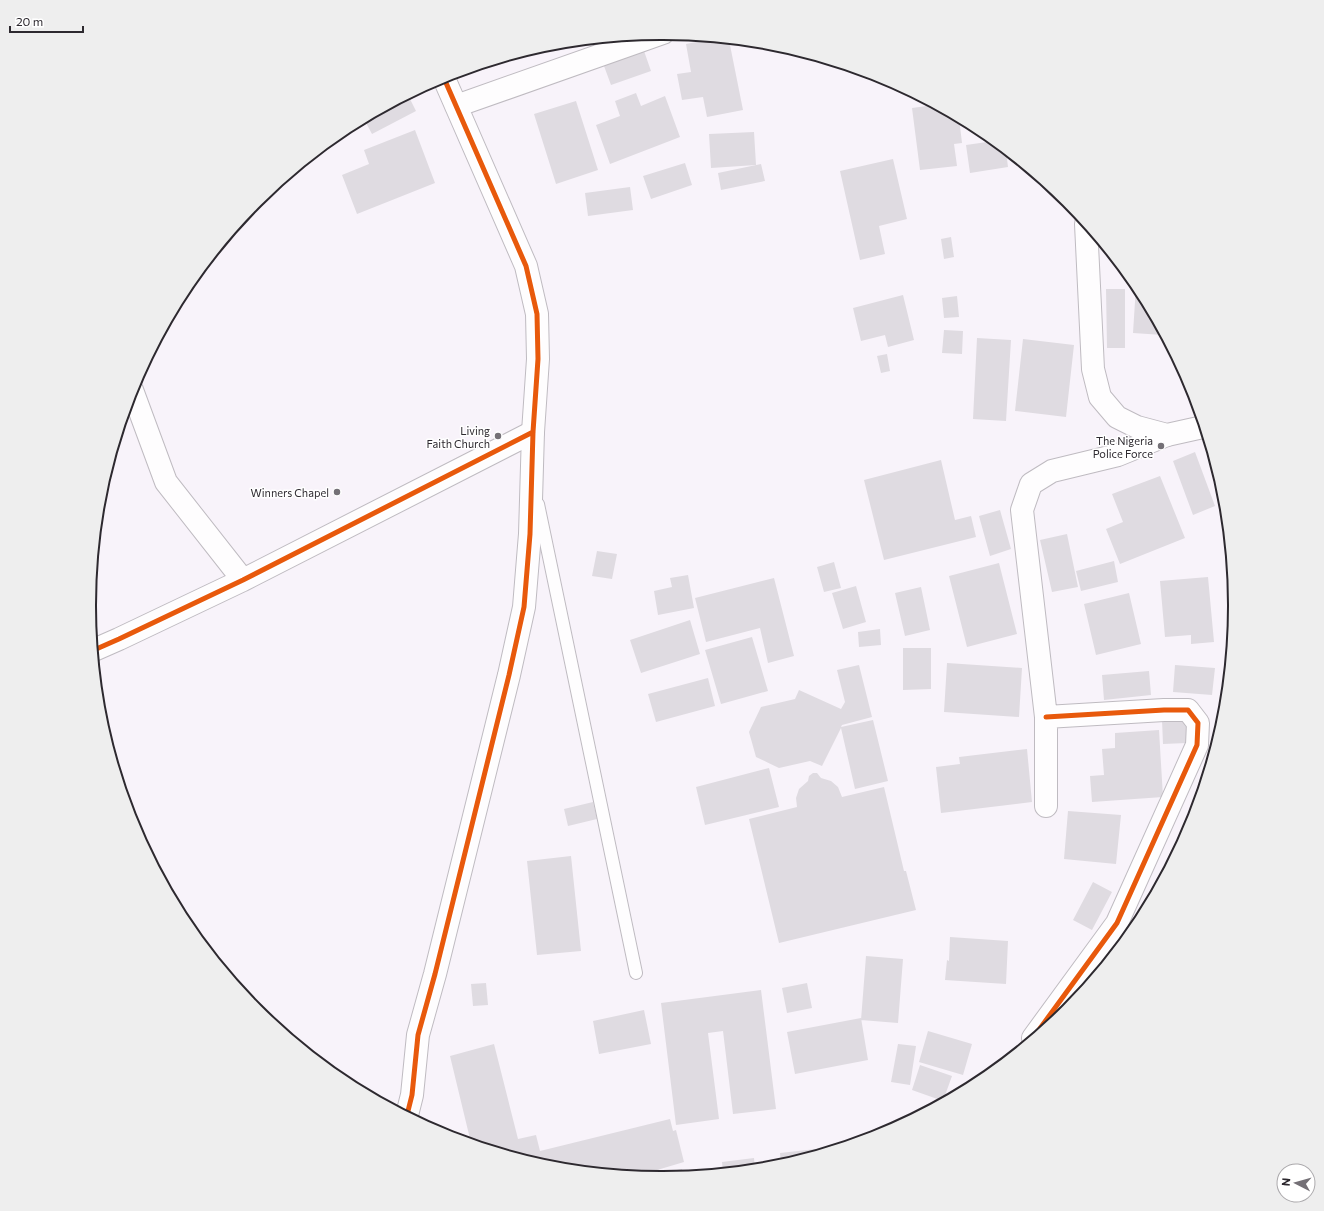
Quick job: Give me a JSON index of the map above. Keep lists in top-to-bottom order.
{
  "places": ["Living Faith Church", "The Nigeria Police Force", "Winners Chapel"],
  "scale_bar": "20 m",
  "north": "left"
}
